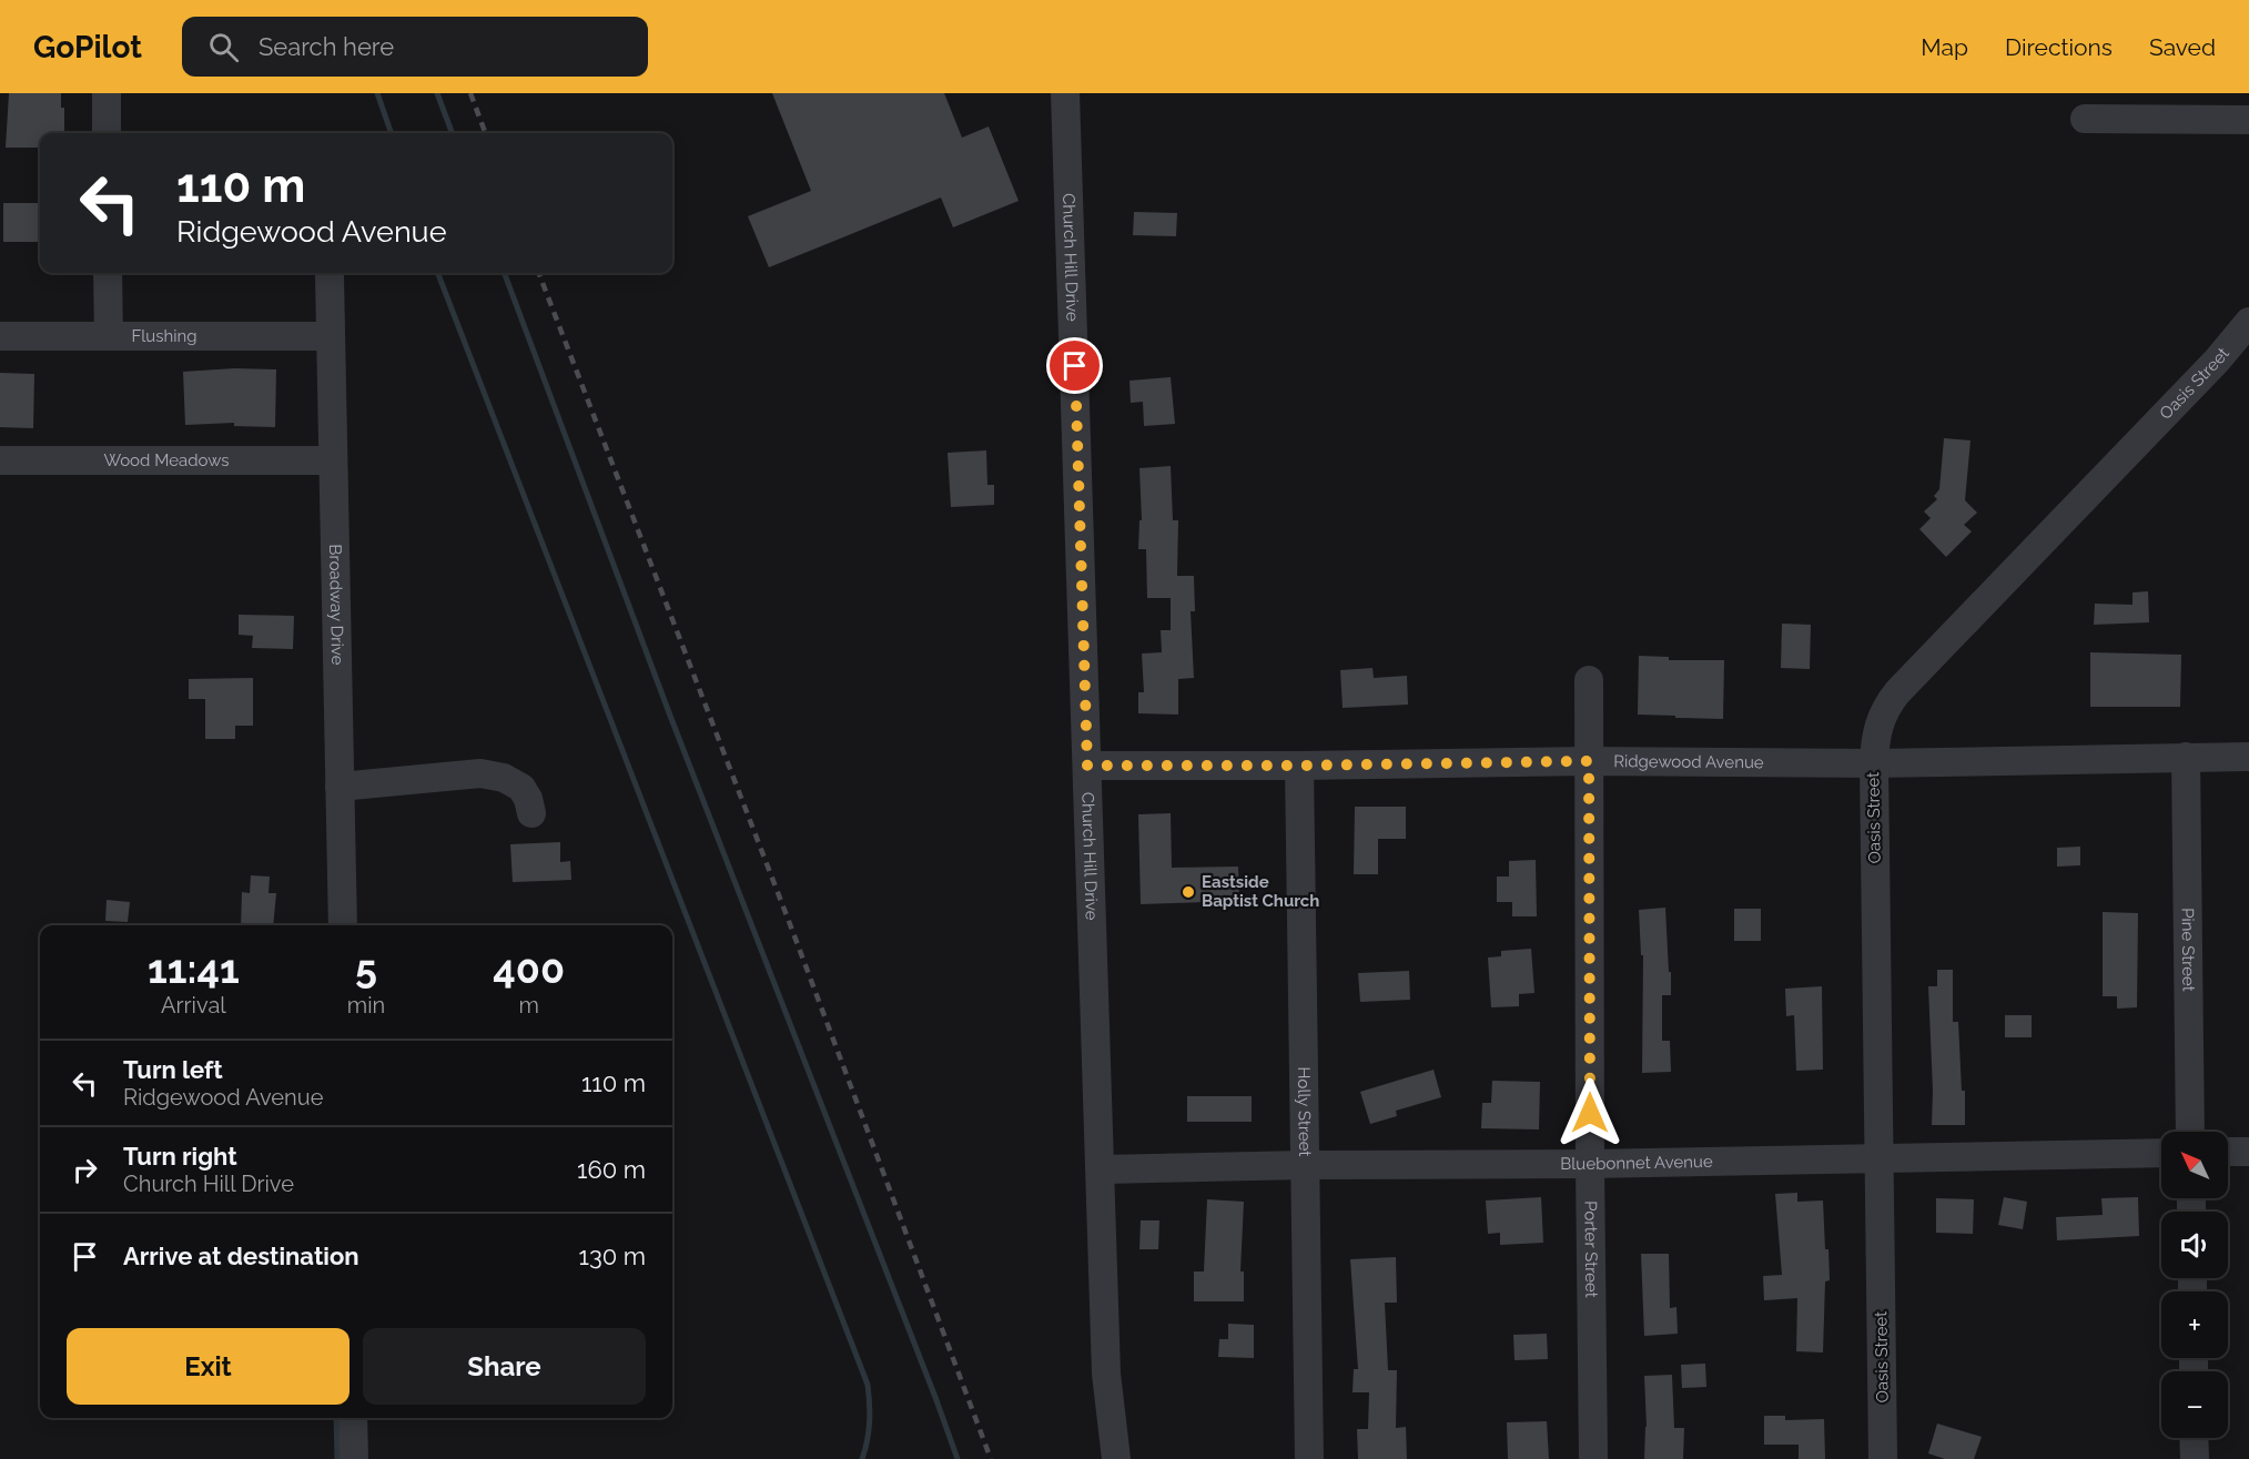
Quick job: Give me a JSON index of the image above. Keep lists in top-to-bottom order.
{
  "streets": {
    "street": [
      "Church Hill Drive",
      "Flushing",
      "Oasis Street",
      "Wood Meadows",
      "Broadway Drive",
      "Ridgewood Avenue",
      "Pine Street",
      "Holly Street",
      "Bluebonnet Avenue",
      "Porter Street"
    ]
  },
  "crossings": [
    ["Church Hill Drive", "Ridgewood Avenue"],
    ["Church Hill Drive", "Bluebonnet Avenue"],
    ["Flushing", "Broadway Drive"],
    ["Oasis Street", "Ridgewood Avenue"],
    ["Oasis Street", "Bluebonnet Avenue"],
    ["Wood Meadows", "Broadway Drive"],
    ["Ridgewood Avenue", "Pine Street"],
    ["Ridgewood Avenue", "Holly Street"],
    ["Ridgewood Avenue", "Porter Street"],
    ["Holly Street", "Bluebonnet Avenue"],
    ["Bluebonnet Avenue", "Porter Street"]
  ],
  "places": ["Eastside Baptist Church"],
  "north": "top left",
  "page": {
    "header": "GoPilot",
    "search": "Search here",
    "nav": ["Map", "Directions", "Saved"],
    "turn": ["110 m", "Ridgewood Avenue"],
    "eta": [
      "11:41",
      "Arrival",
      "5",
      "min",
      "400",
      "m"
    ],
    "list": [
      {
        "name": "Turn left",
        "note": "Ridgewood Avenue",
        "value": "110 m"
      },
      {
        "name": "Turn right",
        "note": "Church Hill Drive",
        "value": "160 m"
      },
      {
        "name": "Arrive at destination",
        "value": "130 m"
      }
    ],
    "map_buttons": ["+", "−"],
    "buttons": ["Exit", "Share"]
  }
}
